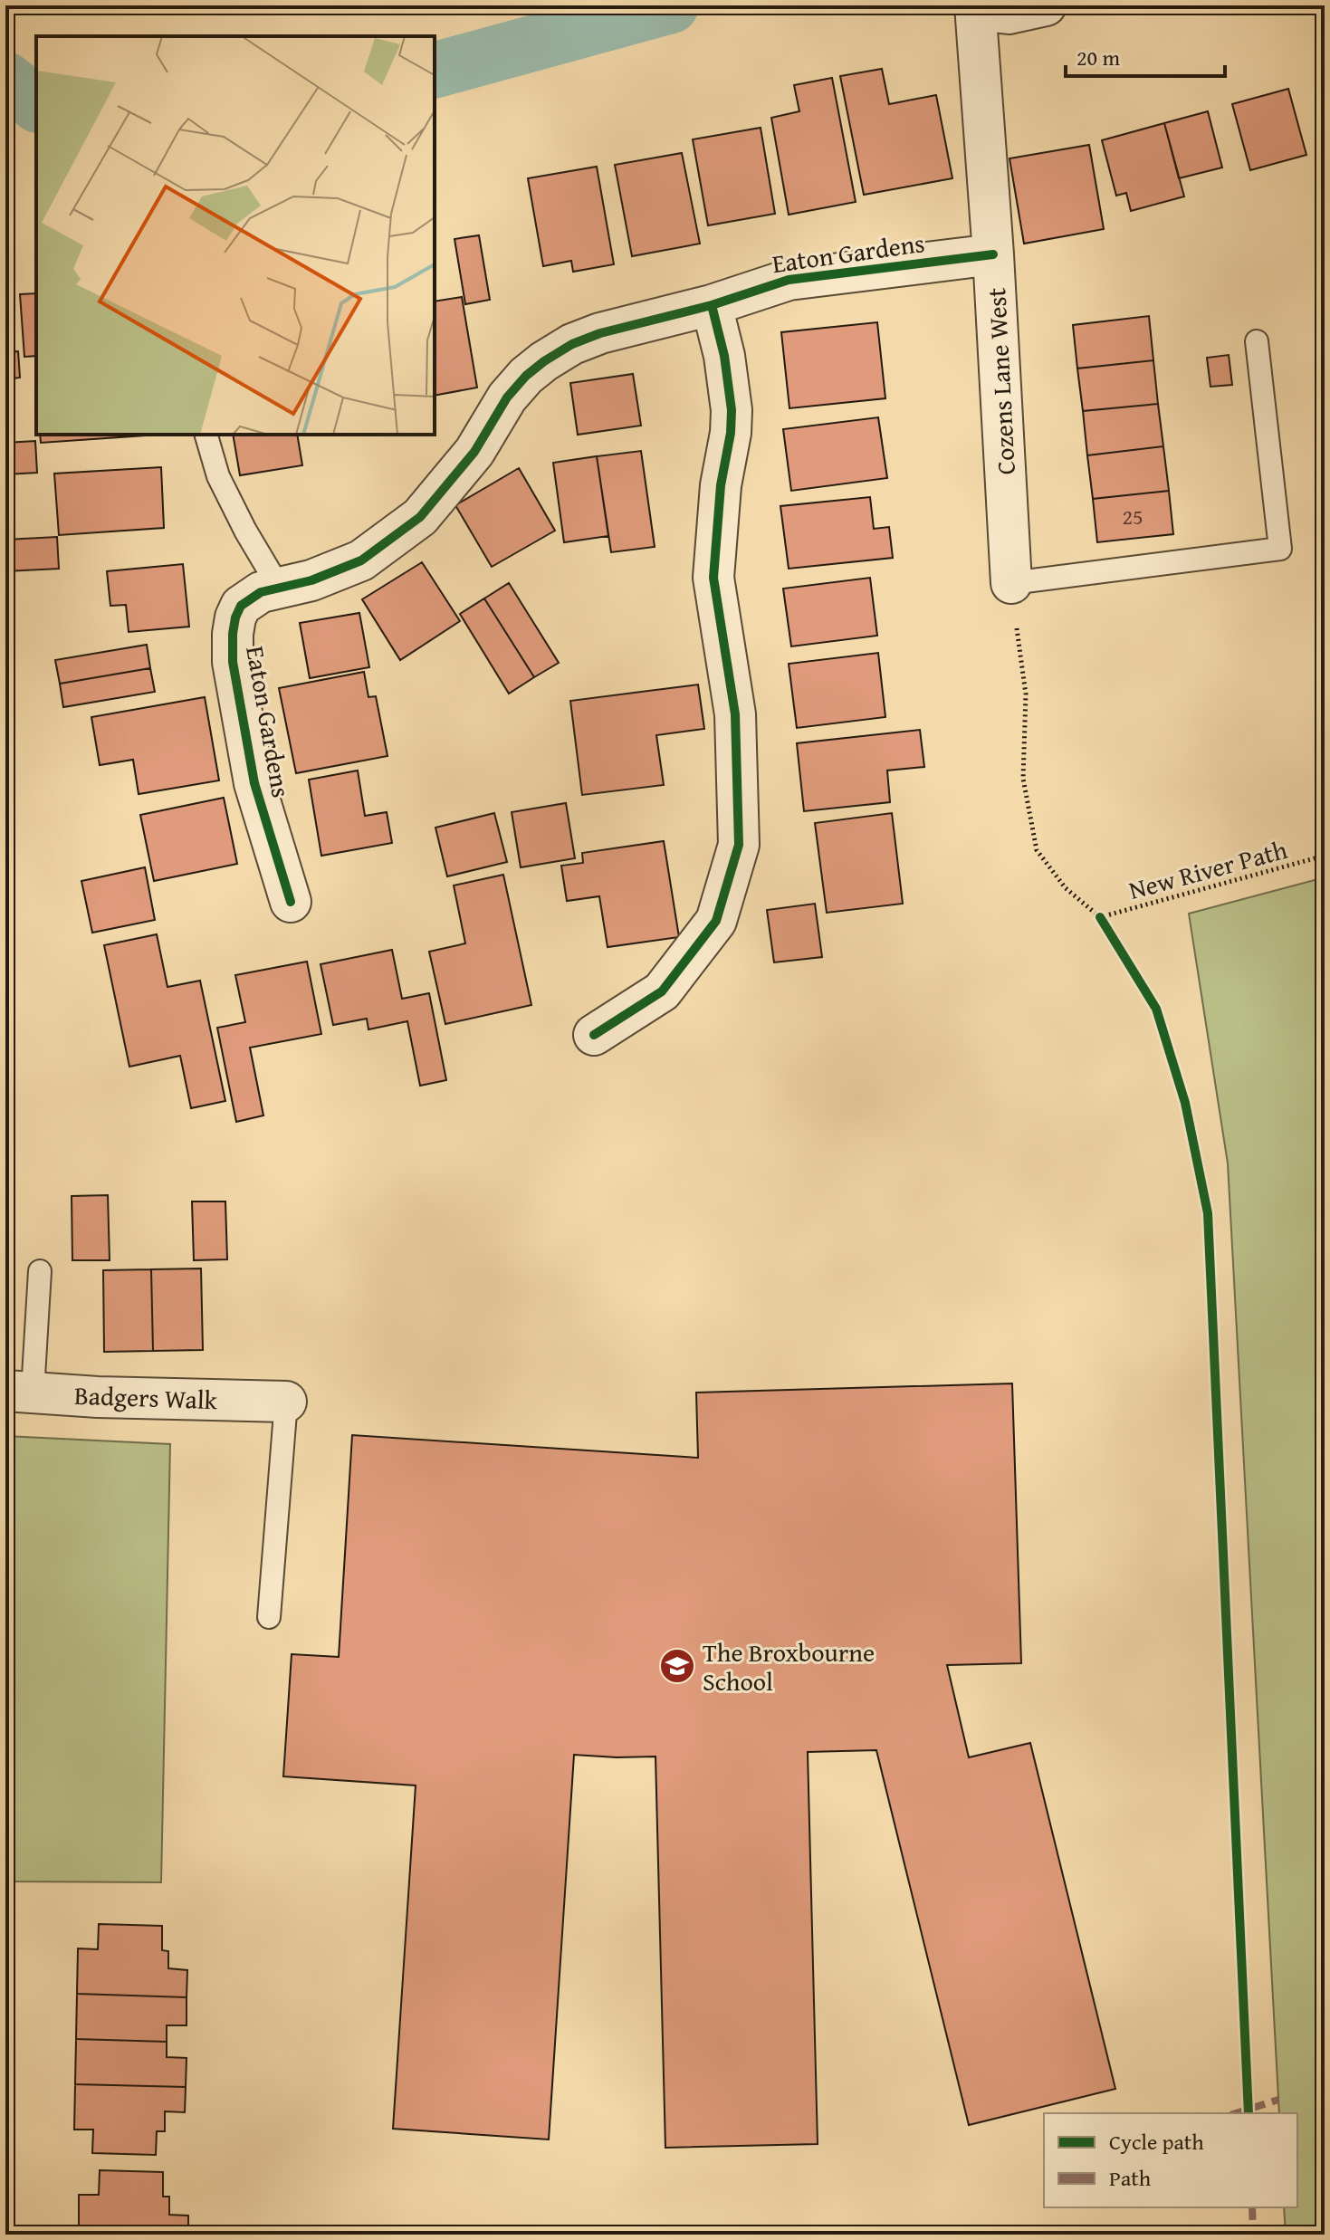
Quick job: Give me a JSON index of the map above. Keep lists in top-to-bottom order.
{
  "streets": {
    "street": ["Eaton Gardens", "Cozens Lane West", "Badgers Walk"],
    "path": ["New River Path"]
  },
  "crossings": [
    ["Eaton Gardens", "Cozens Lane West"],
    ["Cozens Lane West", "New River Path"]
  ],
  "places": {
    "school or university": ["The Broxbourne School"]
  },
  "house_numbers": ["25"],
  "legend": ["Cycle path", "Path"],
  "scale_bar": "20 m"
}
